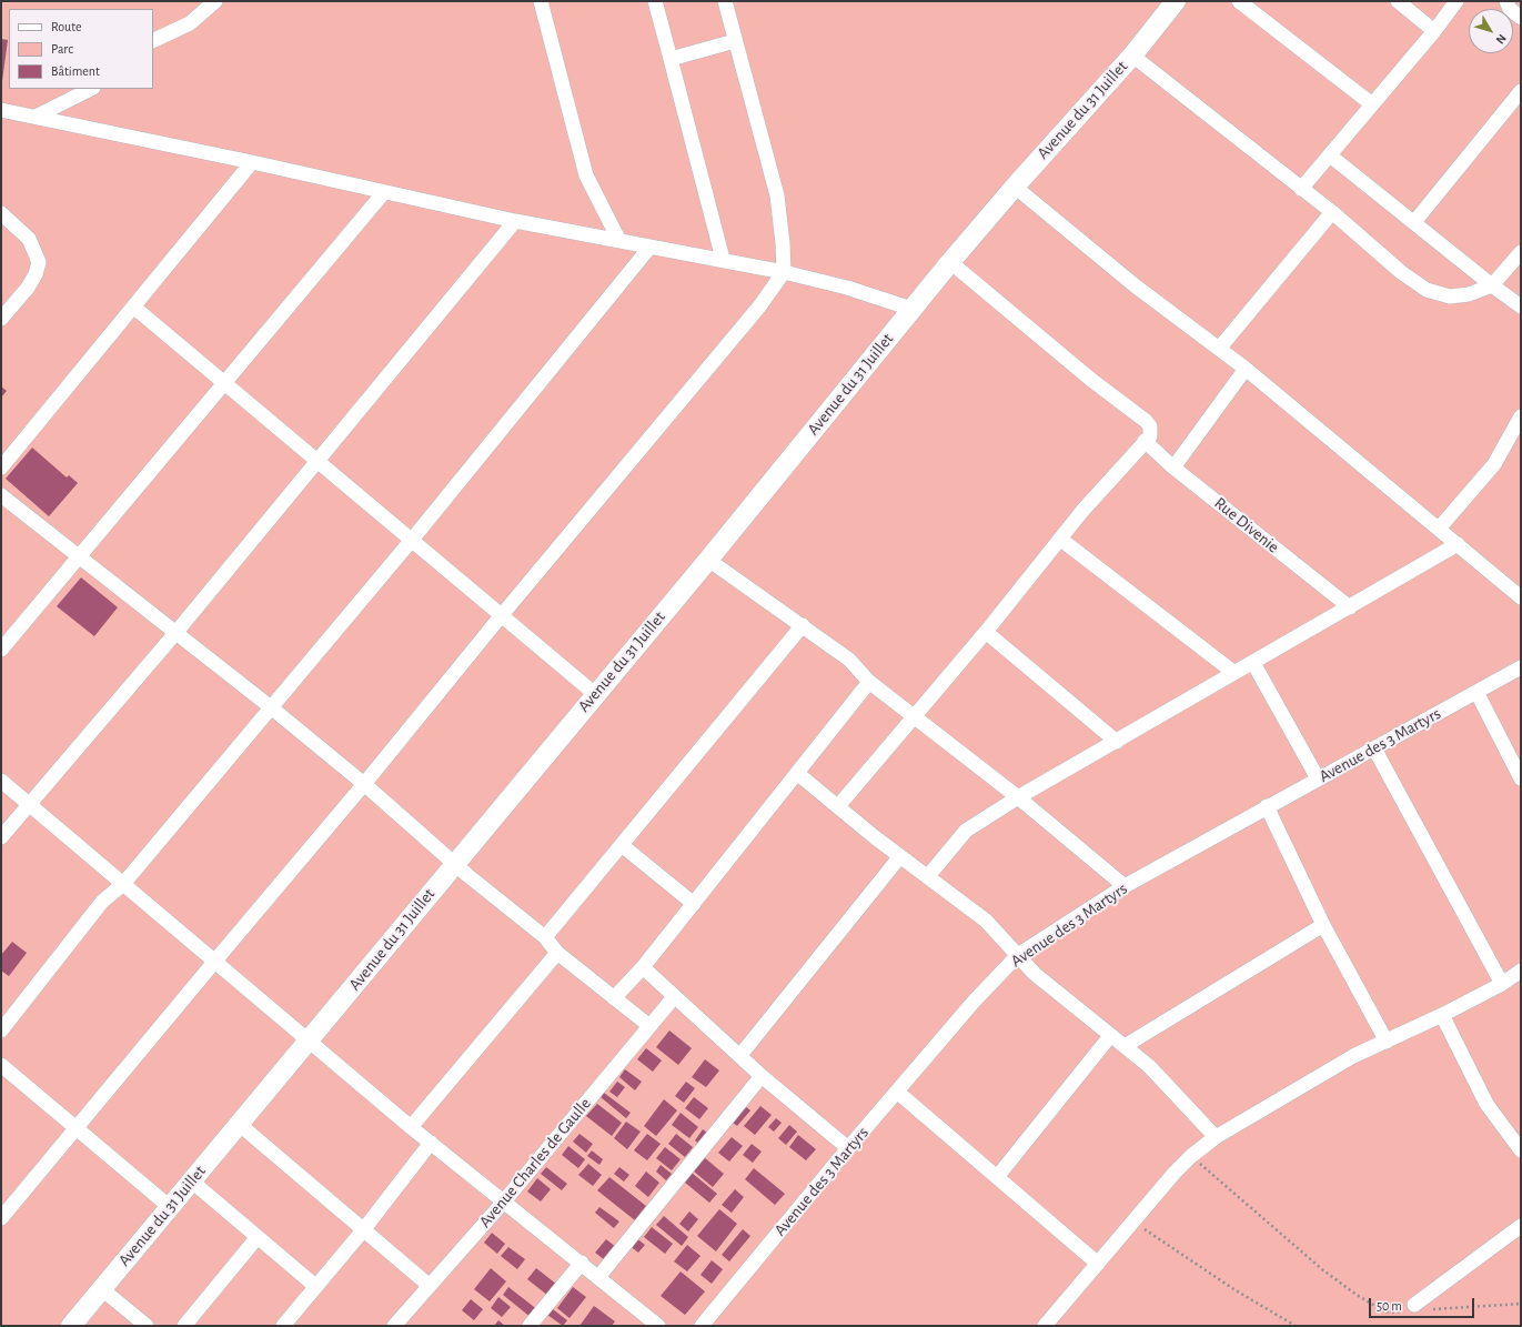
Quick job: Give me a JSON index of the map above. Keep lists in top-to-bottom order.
{
  "streets": {
    "street": [
      "Avenue du 31 Juillet",
      "Rue Divenie",
      "Avenue des 3 Martyrs",
      "Avenue Charles de Gaulle"
    ]
  },
  "legend": ["Route", "Parc", "Bâtiment"],
  "scale_bar": "50 m",
  "north": "bottom right"
}
